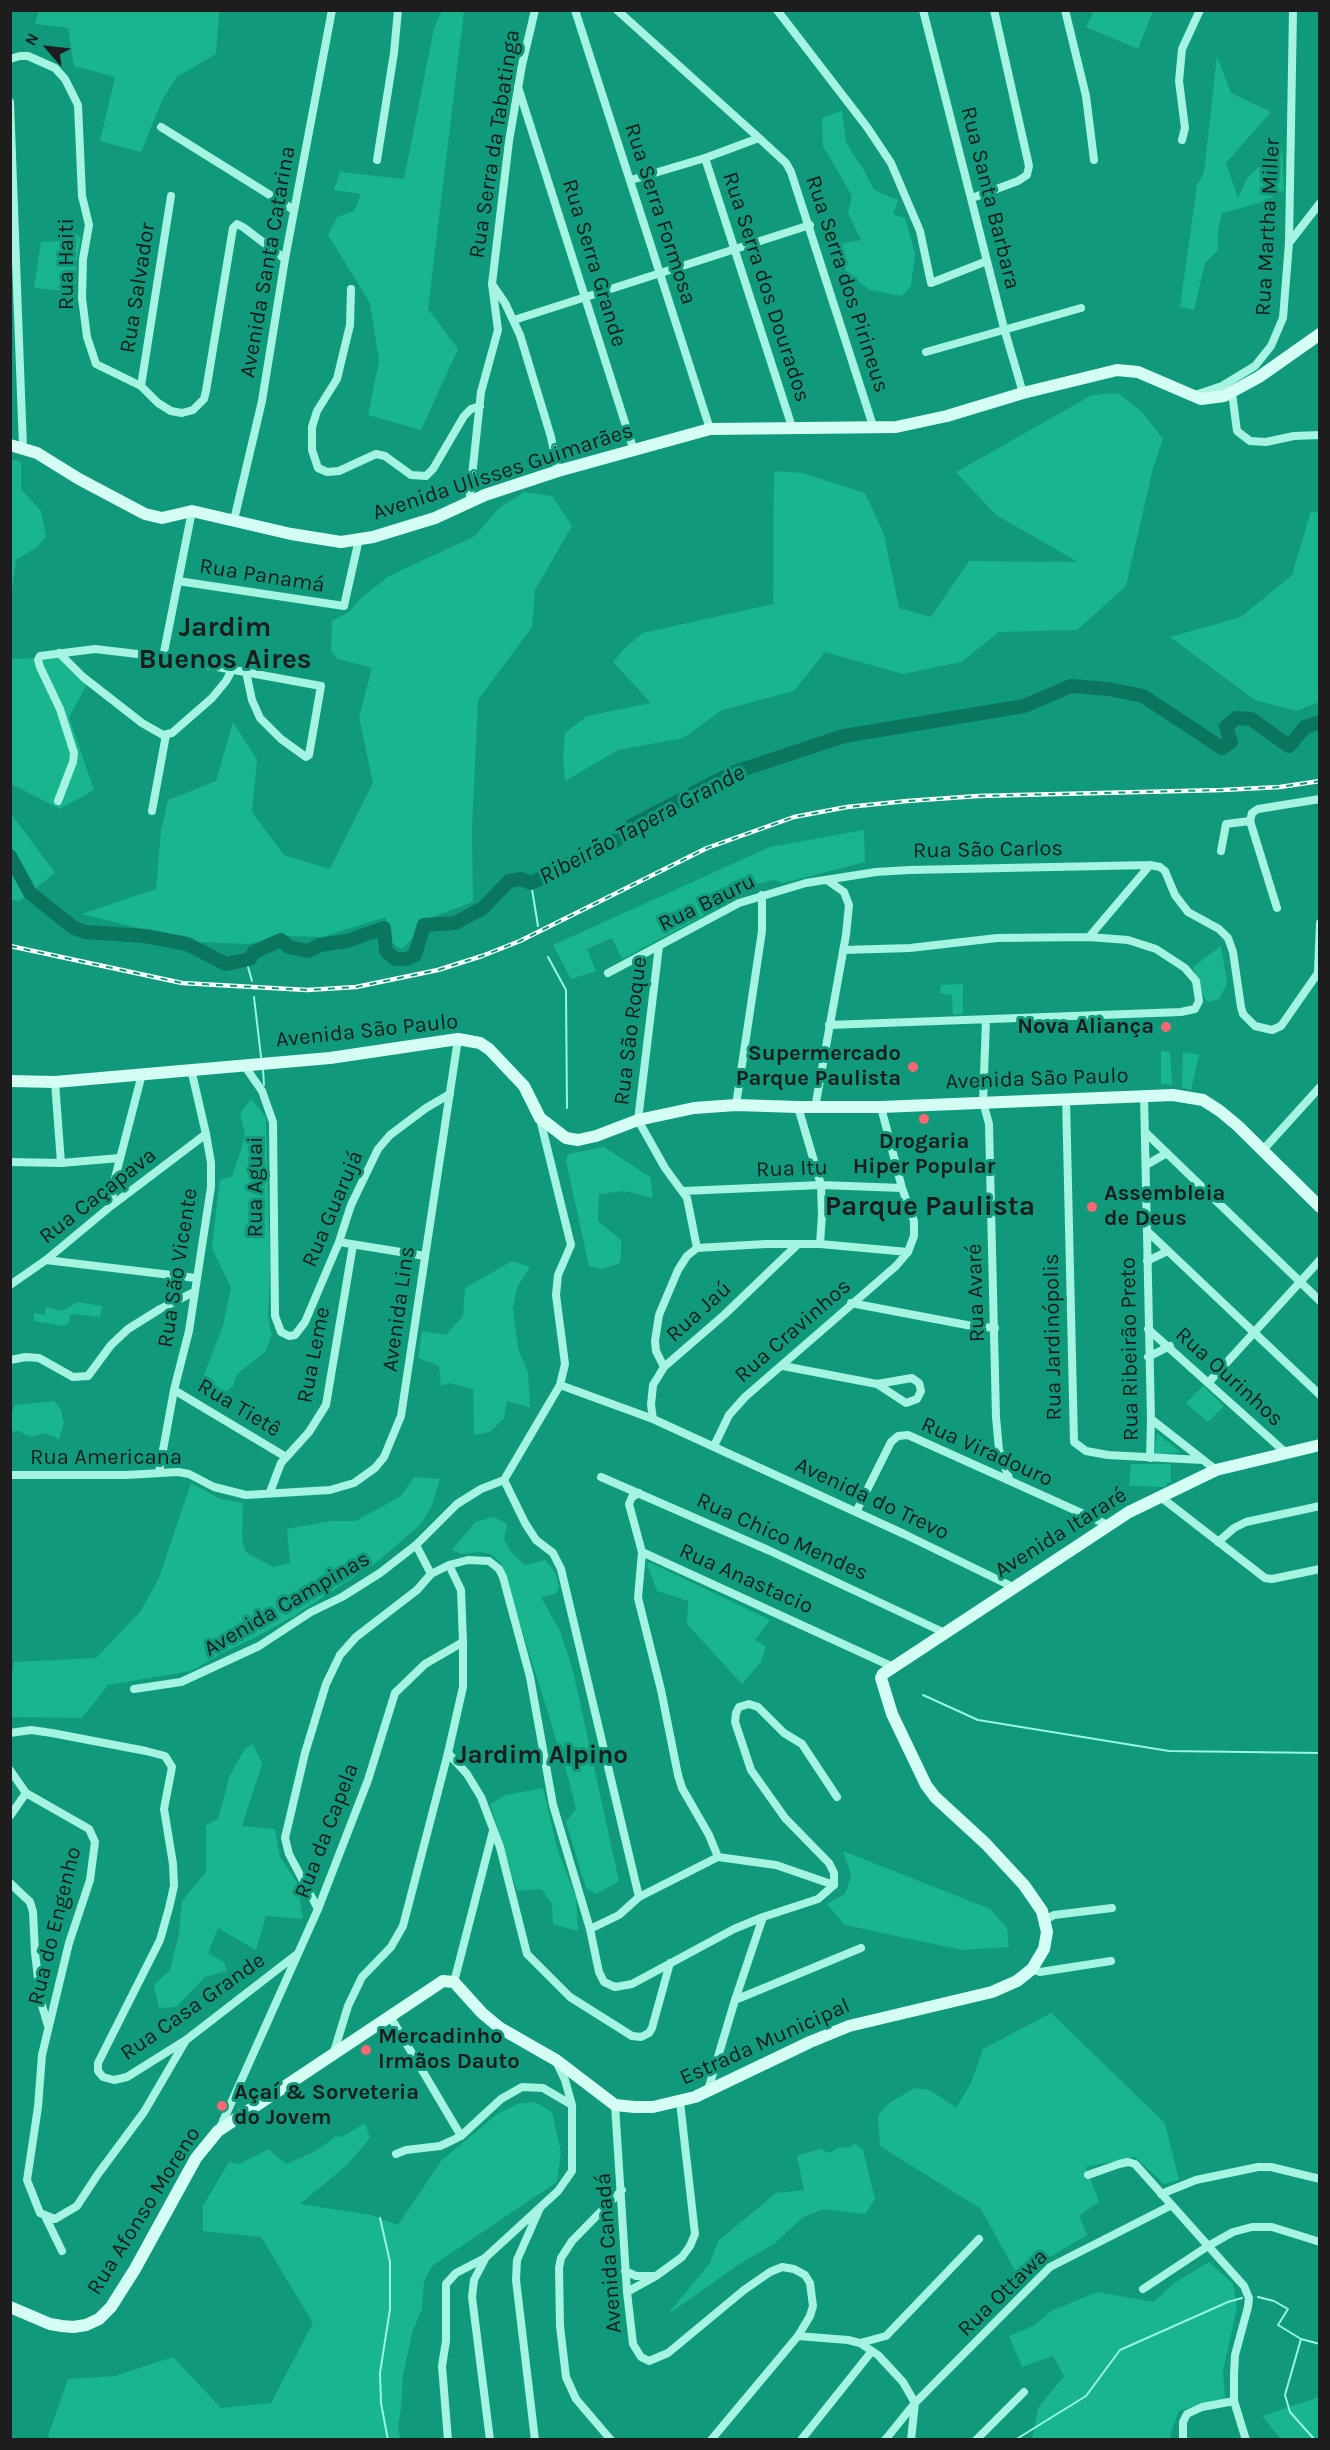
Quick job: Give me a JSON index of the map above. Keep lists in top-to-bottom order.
{
  "streets": {
    "main road": [
      "Avenida Ulisses Guimarães",
      "Avenida São Paulo",
      "Avenida Itararé",
      "Estrada Municipal",
      "Rua Afonso Moreno"
    ],
    "street": [
      "Rua Serra da Tabatinga",
      "Rua Santa Barbara",
      "Rua Serra Formosa",
      "Rua Martha Miller",
      "Avenida Santa Catarina",
      "Rua Serra Grande",
      "Rua Haiti",
      "Rua Serra dos Pirineus",
      "Rua Serra dos Dourados",
      "Rua Salvador",
      "Rua Panamá",
      "Rua São Carlos",
      "Rua Bauru",
      "Rua São Roque",
      "Rua Itu",
      "Rua Aguai",
      "Rua Caçapava",
      "Rua Guarujá",
      "Rua São Vicente",
      "Rua Avaré",
      "Avenida Lins",
      "Rua Jaú",
      "Rua Cravinhos",
      "Rua Jardinópolis",
      "Rua Ribeirão Preto",
      "Rua Leme",
      "Rua Ourinhos",
      "Rua Tietê",
      "Rua Viradouro",
      "Rua Americana",
      "Avenida do Trevo",
      "Rua Chico Mendes",
      "Rua Anastacio",
      "Avenida Campinas",
      "Rua da Capela",
      "Rua do Engenho",
      "Rua Casa Grande",
      "Avenida Canadá",
      "Rua Ottawa"
    ]
  },
  "crossings": [
    ["Rua Serra da Tabatinga", "Rua Serra Grande"],
    ["Rua Serra da Tabatinga", "Avenida Ulisses Guimarães"],
    ["Rua Santa Barbara", "Avenida Ulisses Guimarães"],
    ["Rua Serra Formosa", "Avenida Ulisses Guimarães"],
    ["Rua Martha Miller", "Avenida Ulisses Guimarães"],
    ["Avenida Santa Catarina", "Rua Haiti"],
    ["Avenida Santa Catarina", "Avenida Ulisses Guimarães"],
    ["Rua Serra Grande", "Avenida Ulisses Guimarães"],
    ["Rua Haiti", "Rua Salvador"],
    ["Rua Serra dos Pirineus", "Avenida Ulisses Guimarães"],
    ["Rua Serra dos Dourados", "Avenida Ulisses Guimarães"],
    ["Avenida Ulisses Guimarães", "Rua Panamá"],
    ["Rua São Carlos", "Rua Bauru"],
    ["Rua Bauru", "Rua São Roque"],
    ["Avenida São Paulo", "Rua São Roque"],
    ["Avenida São Paulo", "Rua Aguai"],
    ["Avenida São Paulo", "Rua São Vicente"],
    ["Avenida São Paulo", "Rua Avaré"],
    ["Avenida São Paulo", "Avenida Lins"],
    ["Avenida São Paulo", "Rua Jardinópolis"],
    ["Avenida São Paulo", "Rua Ribeirão Preto"],
    ["Rua Aguai", "Rua Guarujá"],
    ["Rua Caçapava", "Rua São Vicente"],
    ["Rua Guarujá", "Avenida Lins"],
    ["Rua São Vicente", "Rua Tietê"],
    ["Rua São Vicente", "Rua Americana"],
    ["Rua Avaré", "Rua Viradouro"],
    ["Avenida Lins", "Rua Leme"],
    ["Avenida Lins", "Rua Americana"],
    ["Rua Jaú", "Avenida do Trevo"],
    ["Rua Cravinhos", "Avenida do Trevo"],
    ["Rua Jardinópolis", "Rua Ribeirão Preto"],
    ["Rua Ribeirão Preto", "Rua Ourinhos"],
    ["Rua Leme", "Rua Tietê"],
    ["Rua Leme", "Rua Americana"],
    ["Rua Ourinhos", "Avenida Itararé"],
    ["Rua Viradouro", "Avenida do Trevo"],
    ["Rua Viradouro", "Avenida Itararé"],
    ["Avenida do Trevo", "Avenida Itararé"],
    ["Avenida Itararé", "Rua Chico Mendes"],
    ["Avenida Itararé", "Rua Anastacio"],
    ["Avenida Itararé", "Estrada Municipal"],
    ["Rua da Capela", "Rua Casa Grande"],
    ["Rua da Capela", "Rua Afonso Moreno"],
    ["Estrada Municipal", "Avenida Canadá"]
  ],
  "districts": ["Jardim Buenos Aires", "Parque Paulista", "Jardim Alpino"],
  "water": ["Ribeirão Tapera Grande"],
  "places": [
    "Nova Aliança",
    "Supermercado Parque Paulista",
    "Drogaria Hiper Popular",
    "Assembleia de Deus",
    "Mercadinho Irmãos Dauto",
    "Açaí & Sorveteria do Jovem"
  ],
  "north": "top left"
}
